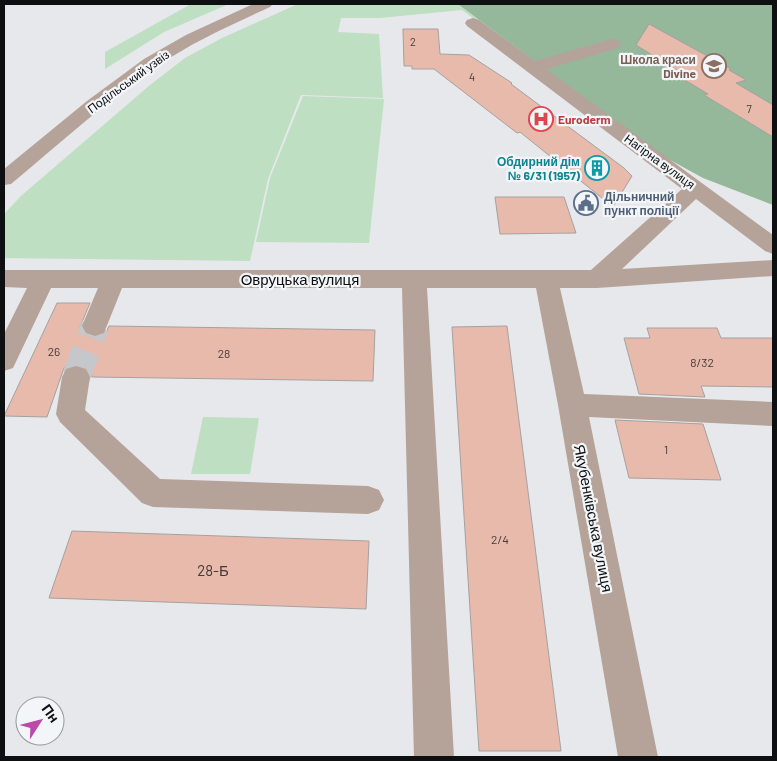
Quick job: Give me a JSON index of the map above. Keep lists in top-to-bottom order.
{
  "streets": {
    "street": [
      "Подільський узвіз",
      "Нагірна вулиця",
      "Овруцька вулиця",
      "Якубенківська вулиця"
    ]
  },
  "crossings": [
    ["Овруцька вулиця", "Якубенківська вулиця"]
  ],
  "places": {
    "school or university": ["Школа краси Divine"],
    "hospital": ["Euroderm"],
    "building": ["Обдирний дім № 6/31 (1957)"],
    "public building": ["Дільничний пункт поліції"]
  },
  "house_numbers": [
    "2",
    "4",
    "7",
    "26",
    "28",
    "8/32",
    "1",
    "2/4",
    "28-Б"
  ],
  "north": "top right"
}
